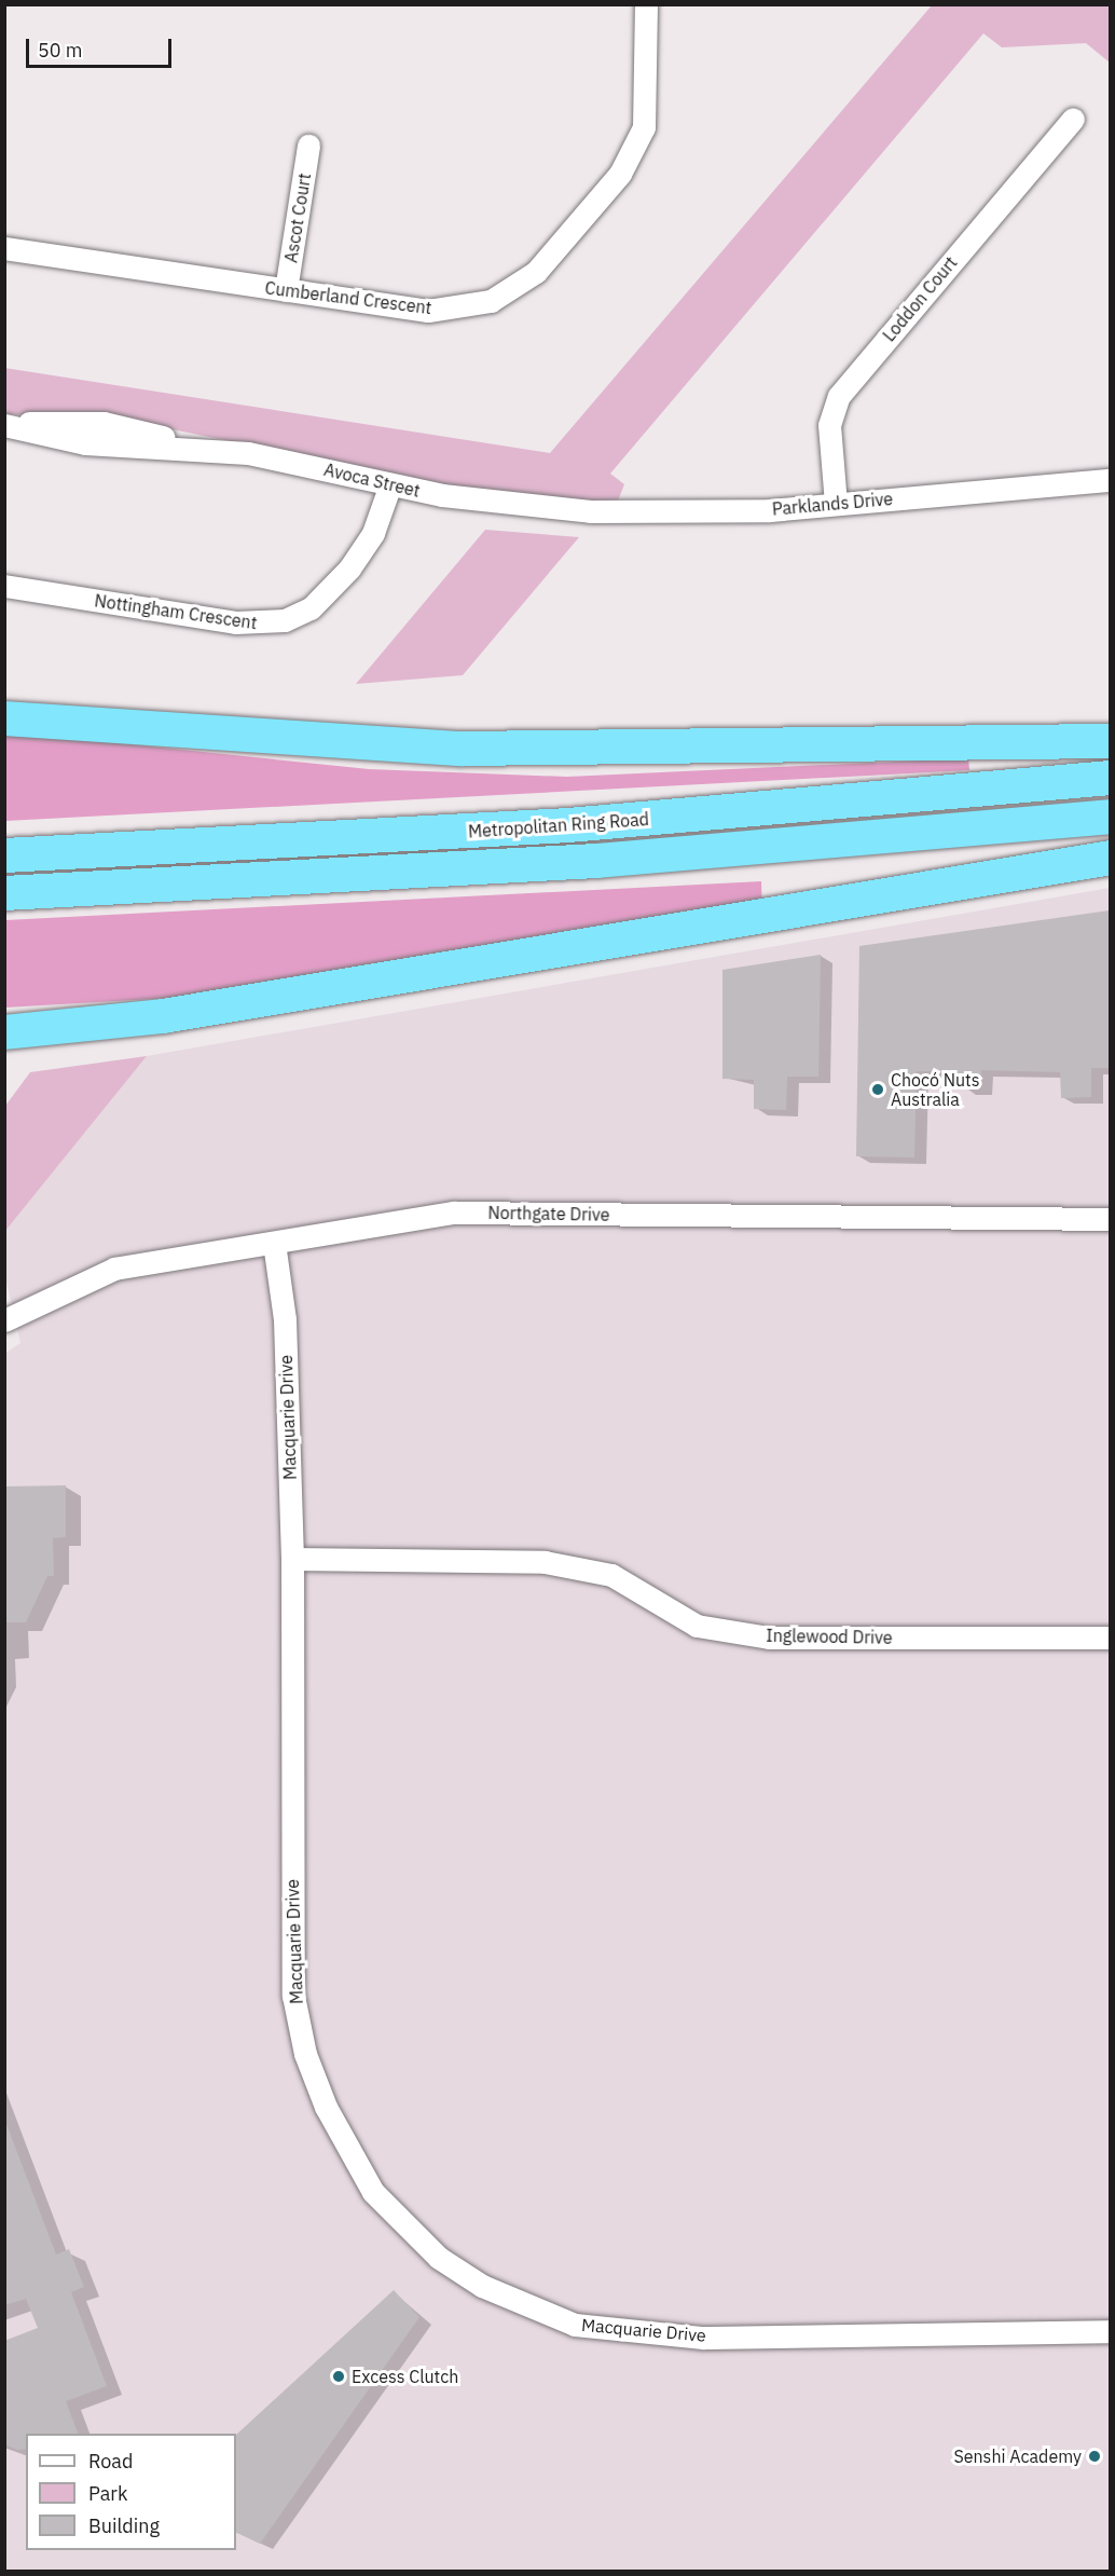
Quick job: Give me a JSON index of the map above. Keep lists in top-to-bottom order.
{
  "streets": {
    "highway": ["Metropolitan Ring Road"],
    "street": [
      "Ascot Court",
      "Cumberland Crescent",
      "Loddon Court",
      "Avoca Street",
      "Parklands Drive",
      "Nottingham Crescent",
      "Northgate Drive",
      "Macquarie Drive",
      "Inglewood Drive"
    ]
  },
  "crossings": [
    ["Ascot Court", "Cumberland Crescent"],
    ["Loddon Court", "Parklands Drive"],
    ["Avoca Street", "Parklands Drive"],
    ["Avoca Street", "Nottingham Crescent"],
    ["Northgate Drive", "Macquarie Drive"],
    ["Macquarie Drive", "Inglewood Drive"]
  ],
  "places": ["Chocó Nuts Australia", "Excess Clutch", "Senshi Academy"],
  "legend": ["Road", "Park", "Building"],
  "scale_bar": "50 m"
}
